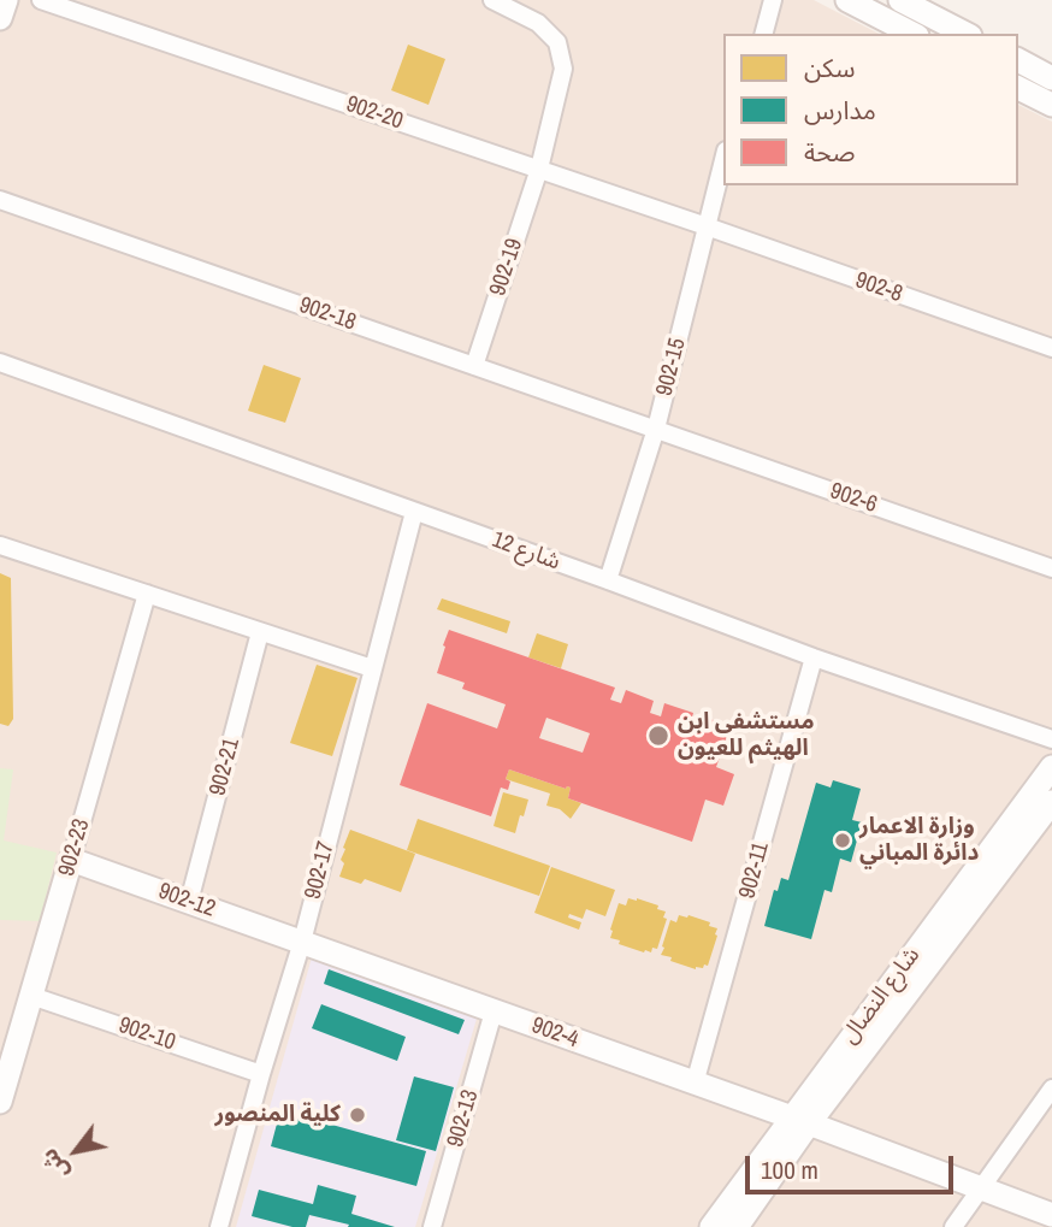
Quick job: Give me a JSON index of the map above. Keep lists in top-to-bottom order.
{
  "streets": {
    "main road": [
      "902-23",
      "902-12",
      "شارع النضال",
      "902-4"
    ],
    "street": [
      "902-20",
      "902-19",
      "902-8",
      "902-18",
      "902-15",
      "902-6",
      "شارع 12",
      "902-21",
      "902-17",
      "902-11",
      "902-10",
      "902-13"
    ]
  },
  "crossings": [
    ["902-20", "902-19"],
    ["902-20", "902-8"],
    ["902-20", "902-15"],
    ["902-19", "902-18"],
    ["902-8", "902-15"],
    ["902-18", "902-15"],
    ["902-18", "902-6"],
    ["902-15", "902-6"],
    ["902-15", "شارع 12"],
    ["شارع 12", "902-17"],
    ["شارع 12", "902-11"],
    ["902-21", "902-12"],
    ["902-23", "902-12"],
    ["902-23", "902-10"],
    ["902-17", "902-12"],
    ["902-17", "902-4"],
    ["902-17", "902-10"],
    ["902-11", "902-4"],
    ["902-12", "902-4"],
    ["شارع النضال", "902-4"],
    ["902-4", "902-13"]
  ],
  "places": ["مستشفى ابن الهيثم للعيون", "وزارة الاعمار دائرة المباني", "كلية المنصور"],
  "legend": ["سكن", "مدارس", "صحة"],
  "scale_bar": "100 m",
  "north": "bottom left"
}
